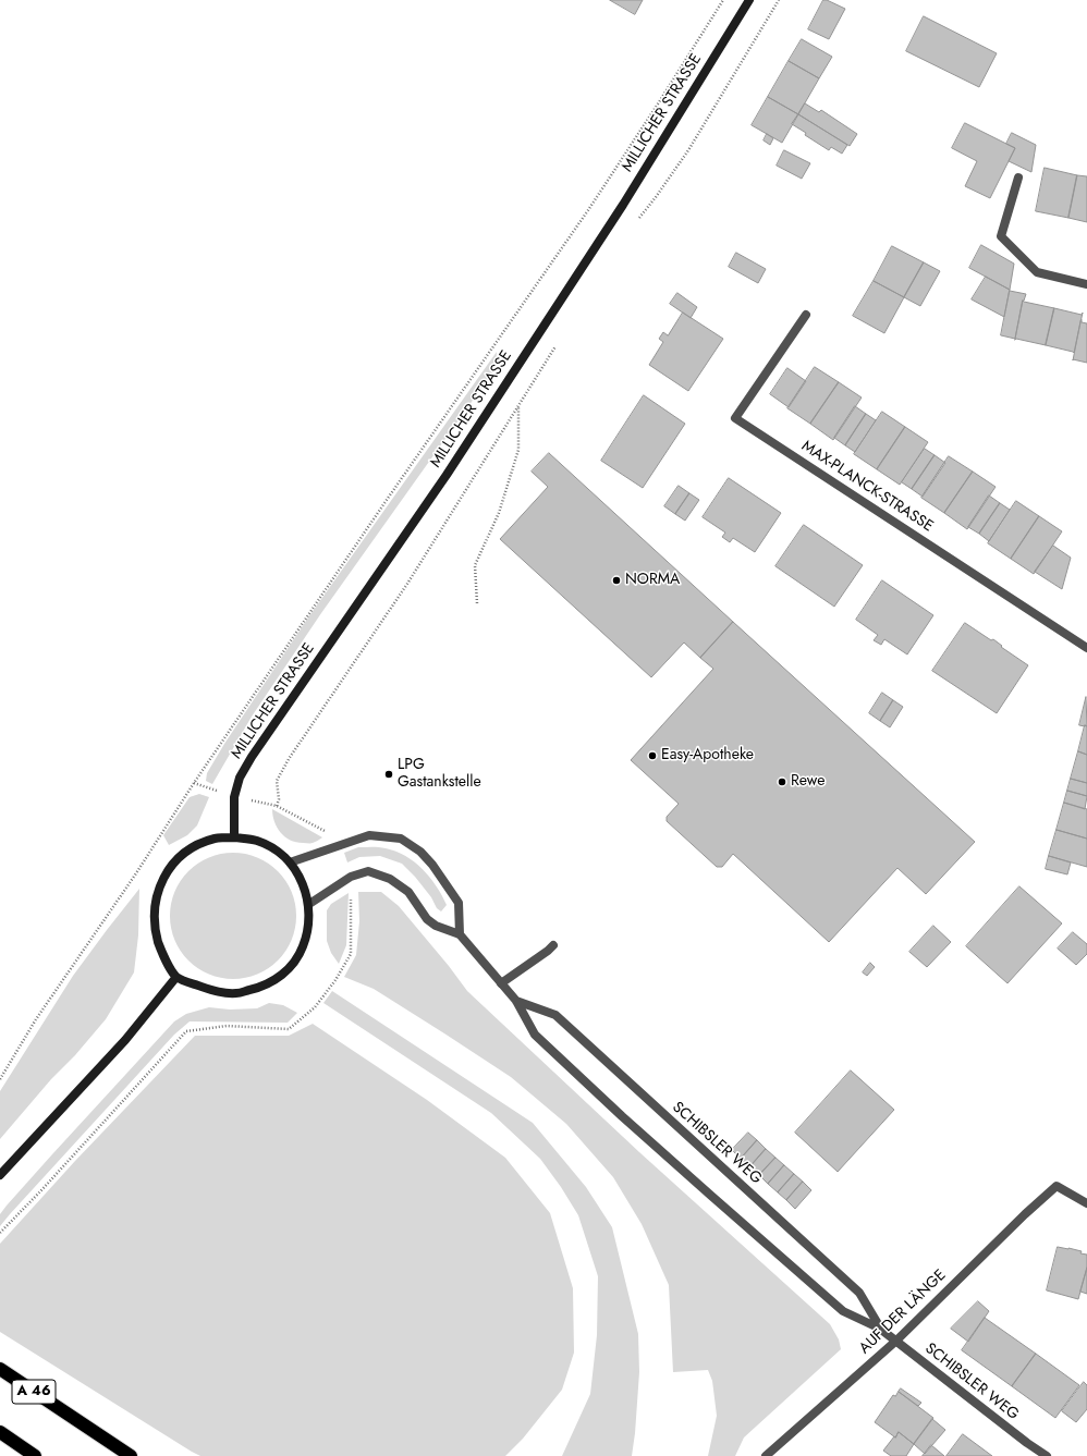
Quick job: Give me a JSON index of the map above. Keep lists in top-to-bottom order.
{
  "streets": {
    "highway": ["A 46"],
    "main road": ["MILLICHER STRASSE"],
    "street": ["MAX-PLANCK-STRASSE", "SCHIBSLER WEG", "AUF DER LÄNGE"]
  },
  "crossings": [
    ["SCHIBSLER WEG", "AUF DER LÄNGE"]
  ],
  "places": [
    "NORMA",
    "Easy-Apotheke",
    "LPG Gastankstelle",
    "Rewe"
  ]
}
